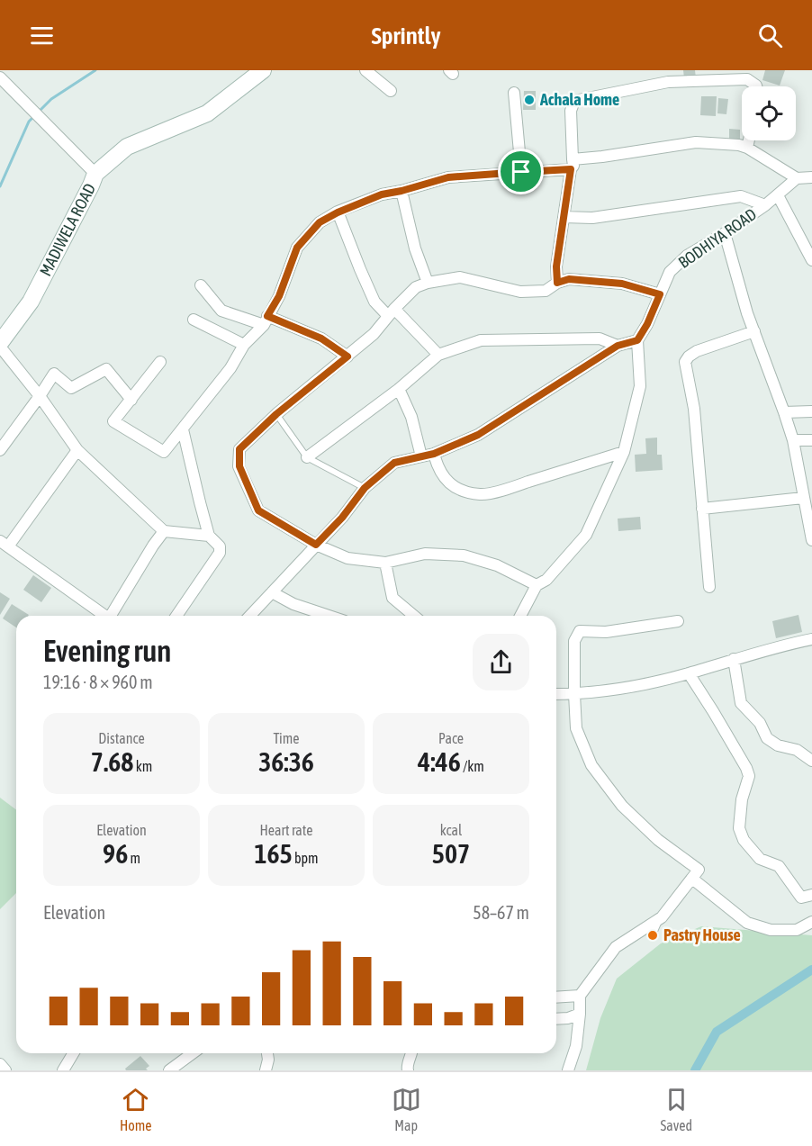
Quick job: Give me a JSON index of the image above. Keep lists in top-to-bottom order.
{
  "streets": {
    "main road": ["MADIWELA ROAD"],
    "street": ["BODHIYA ROAD"]
  },
  "places": ["Achala Home", "Pastry House"],
  "page": {
    "header": "Sprintly",
    "heading": ["Evening run", "19:16 · 8 × 960 m"],
    "stats": [
      ["Distance", "7.68 km"],
      ["Time", "36:36"],
      ["Pace", "4:46 /km"],
      ["Elevation", "96 m"],
      ["Heart rate", "165 bpm"],
      ["kcal", "507"]
    ],
    "chart": ["Elevation", "58–67 m"],
    "tabs": ["Home", "Map", "Saved"]
  }
}
